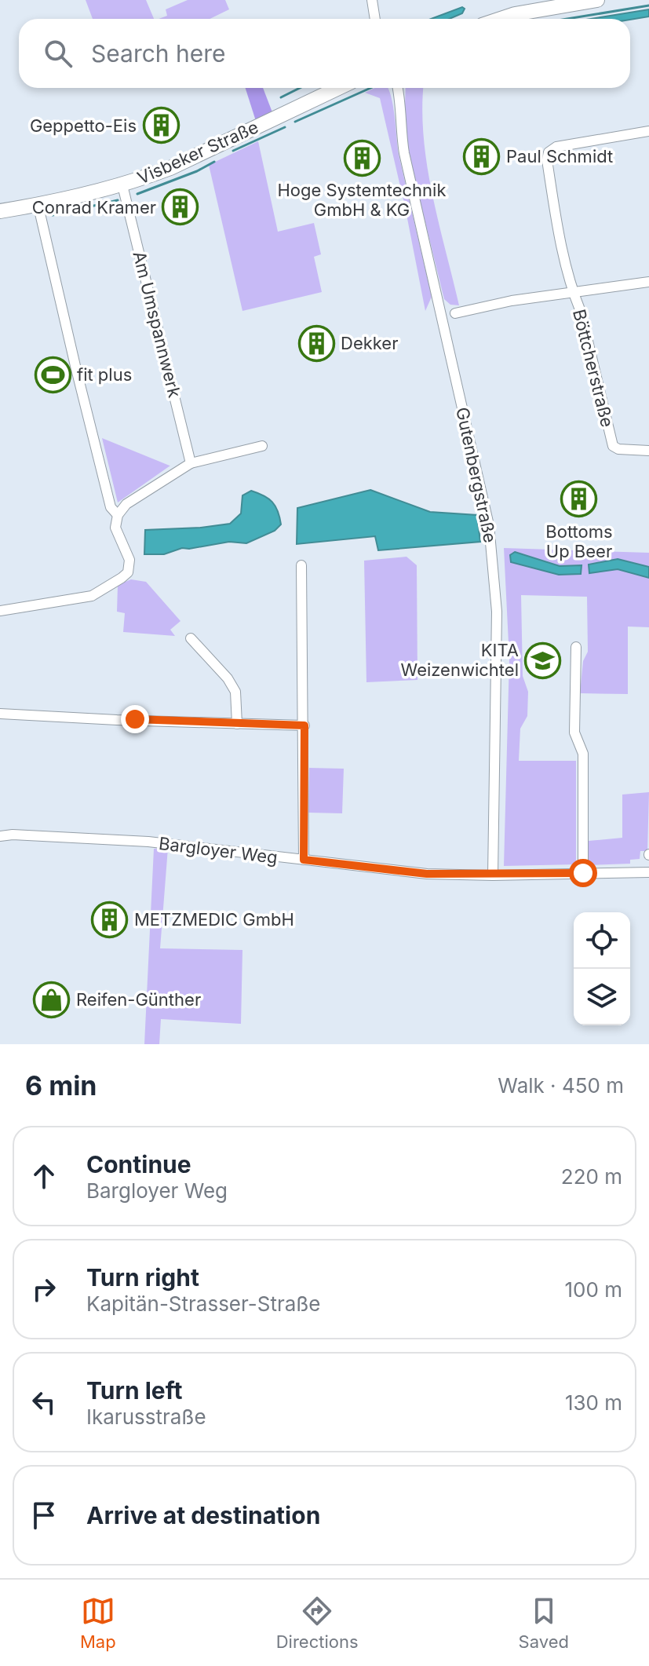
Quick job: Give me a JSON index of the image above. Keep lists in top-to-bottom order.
{
  "streets": {
    "main road": ["Visbeker Straße"],
    "street": [
      "Am Umspannwerk",
      "Böttcherstraße",
      "Gutenbergstraße",
      "Bargloyer Weg"
    ]
  },
  "crossings": [
    ["Visbeker Straße", "Am Umspannwerk"],
    ["Gutenbergstraße", "Bargloyer Weg"]
  ],
  "places": {
    "building": [
      "Geppetto-Eis",
      "Paul Schmidt",
      "Hoge Systemtechnik GmbH & KG",
      "Conrad Kramer",
      "Dekker",
      "Bottoms Up Beer",
      "METZMEDIC GmbH"
    ],
    "sports": ["fit plus"],
    "school or university": ["KITA Weizenwichtel"],
    "shop": ["Reifen-Günther"]
  },
  "page": {
    "search": "Search here",
    "heading": ["6 min", "Walk · 450 m"],
    "list": [
      ["Continue", "Bargloyer Weg", "220 m"],
      ["Turn right", "Kapitän-Strasser-Straße", "100 m"],
      ["Turn left", "Ikarusstraße", "130 m"],
      "Arrive at destination"
    ],
    "nav": ["Map", "Directions", "Saved"]
  }
}
